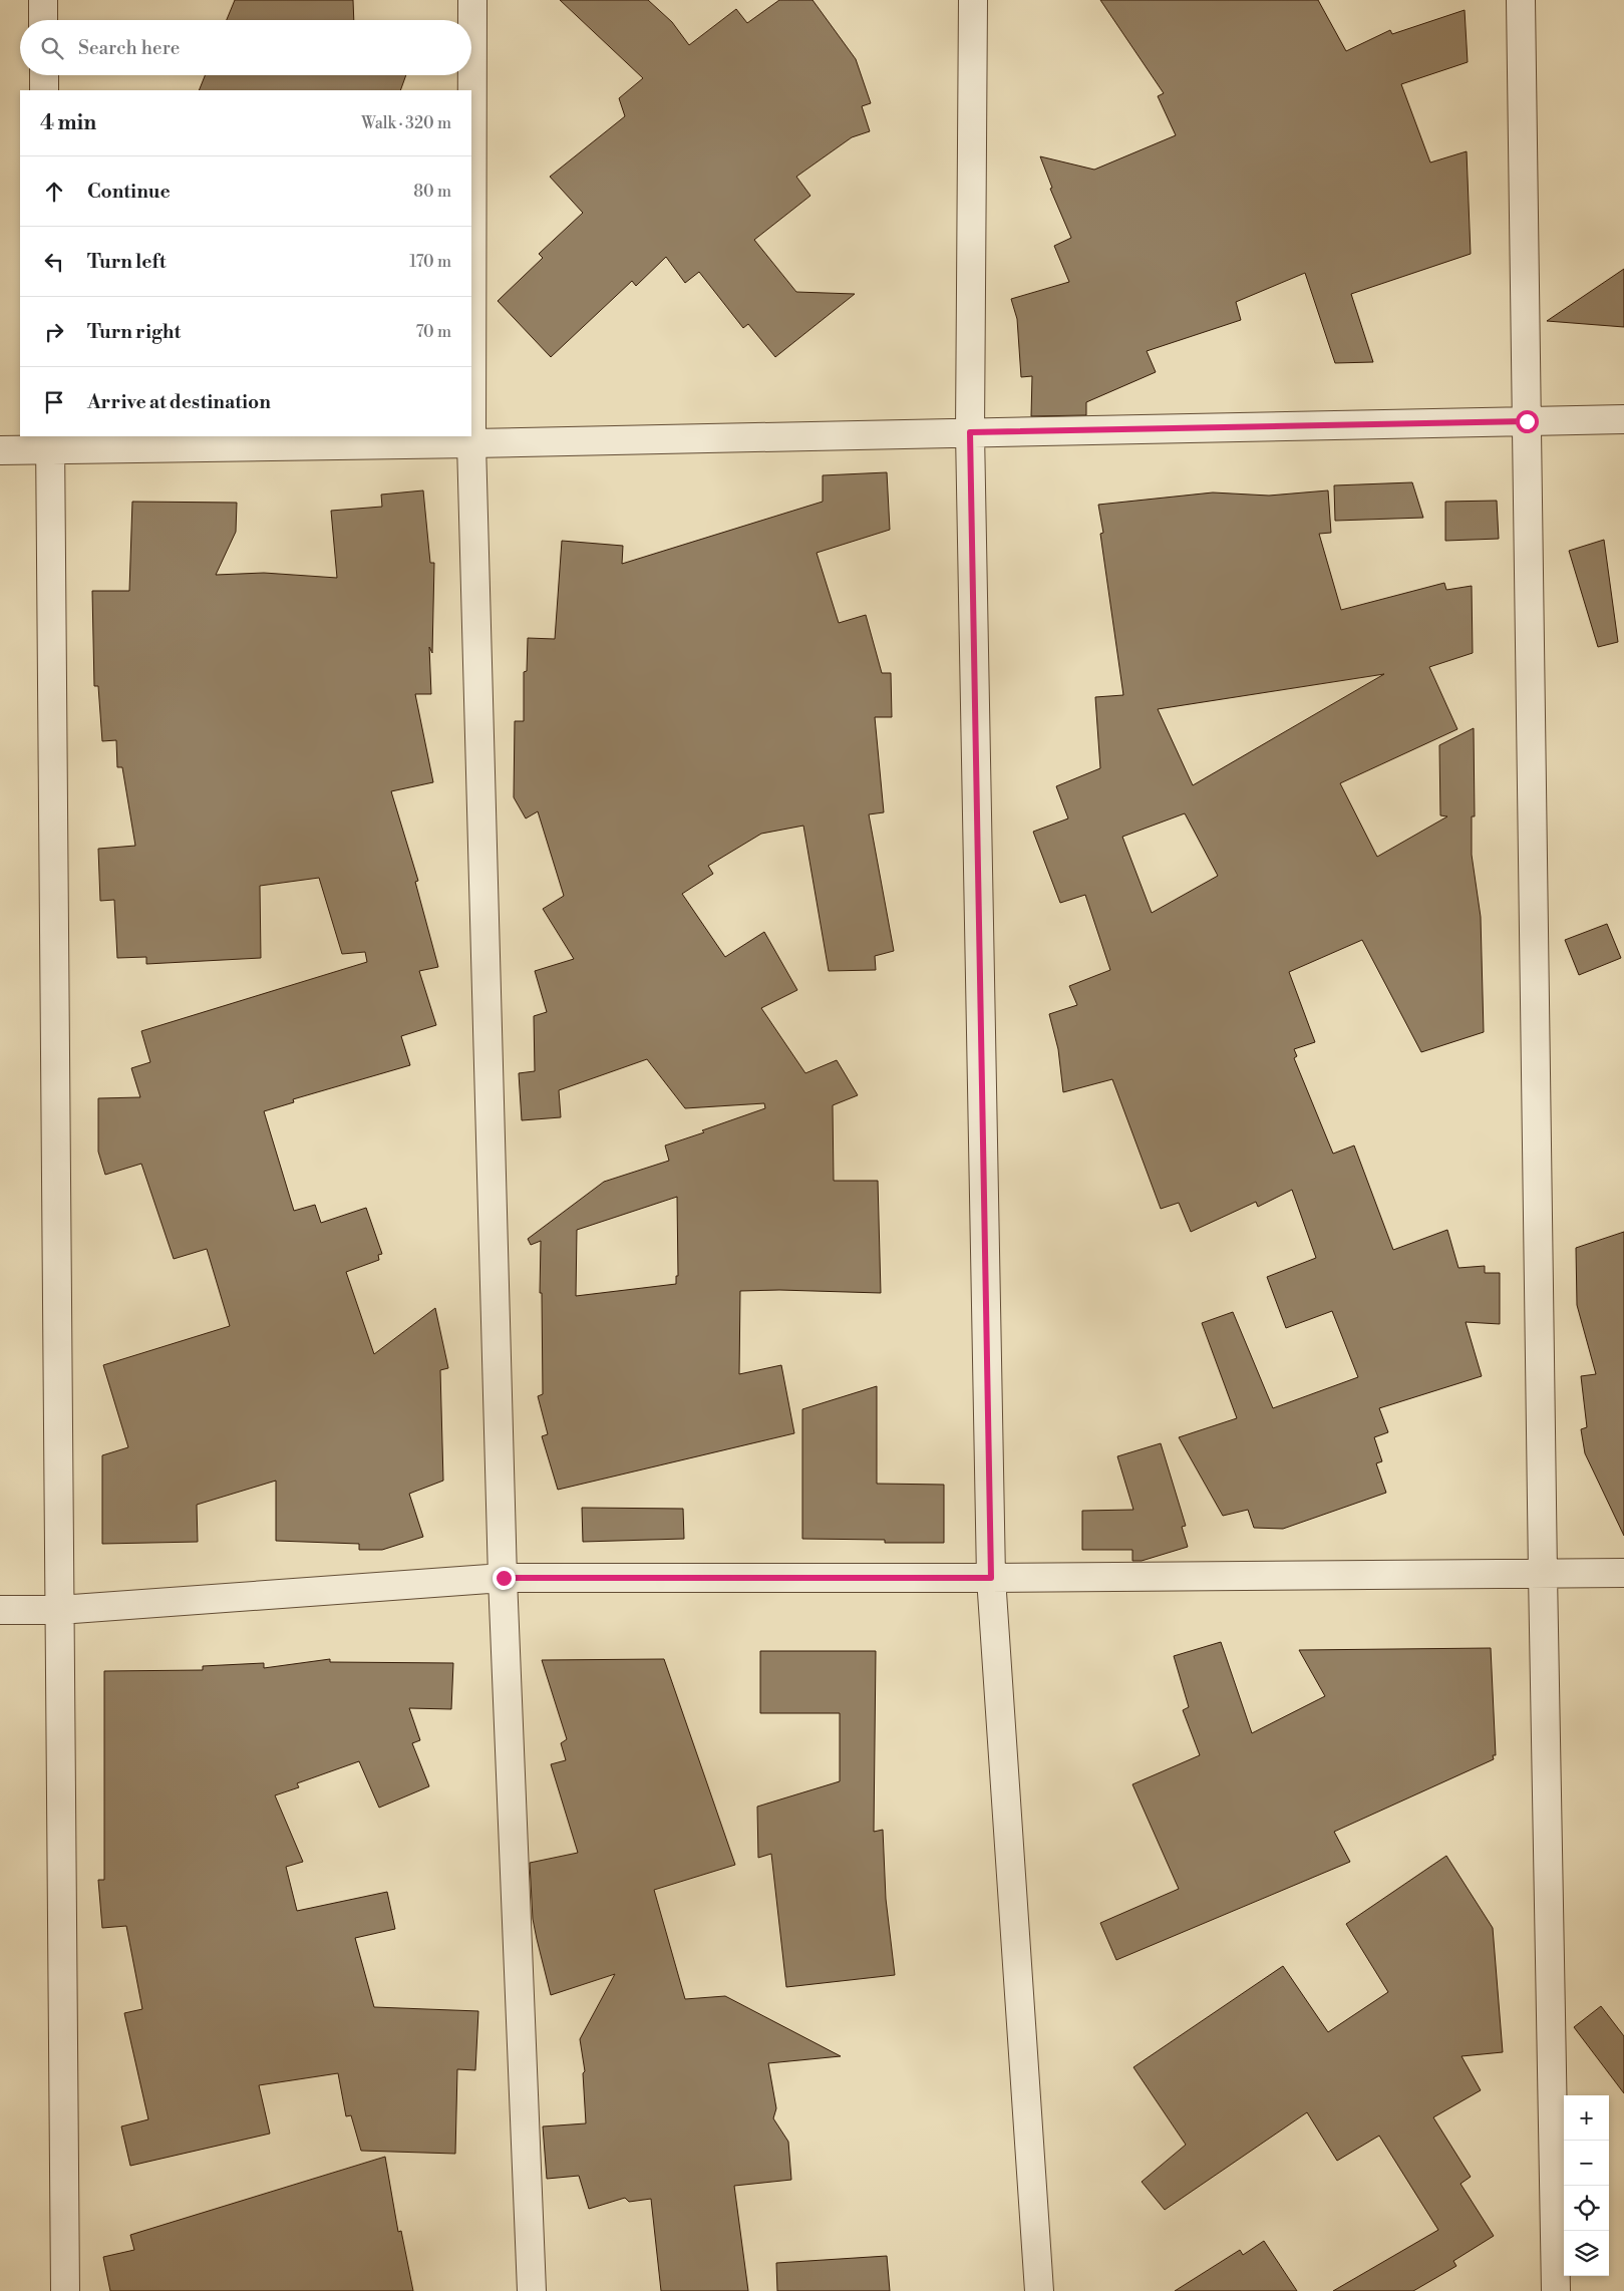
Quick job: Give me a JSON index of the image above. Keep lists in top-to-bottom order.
{
  "page": {
    "search": "Search here",
    "heading": ["4 min", "Walk · 320 m"],
    "list": [
      ["Continue", "80 m"],
      ["Turn left", "170 m"],
      ["Turn right", "70 m"],
      "Arrive at destination"
    ],
    "map_buttons": ["+", "−"]
  }
}
